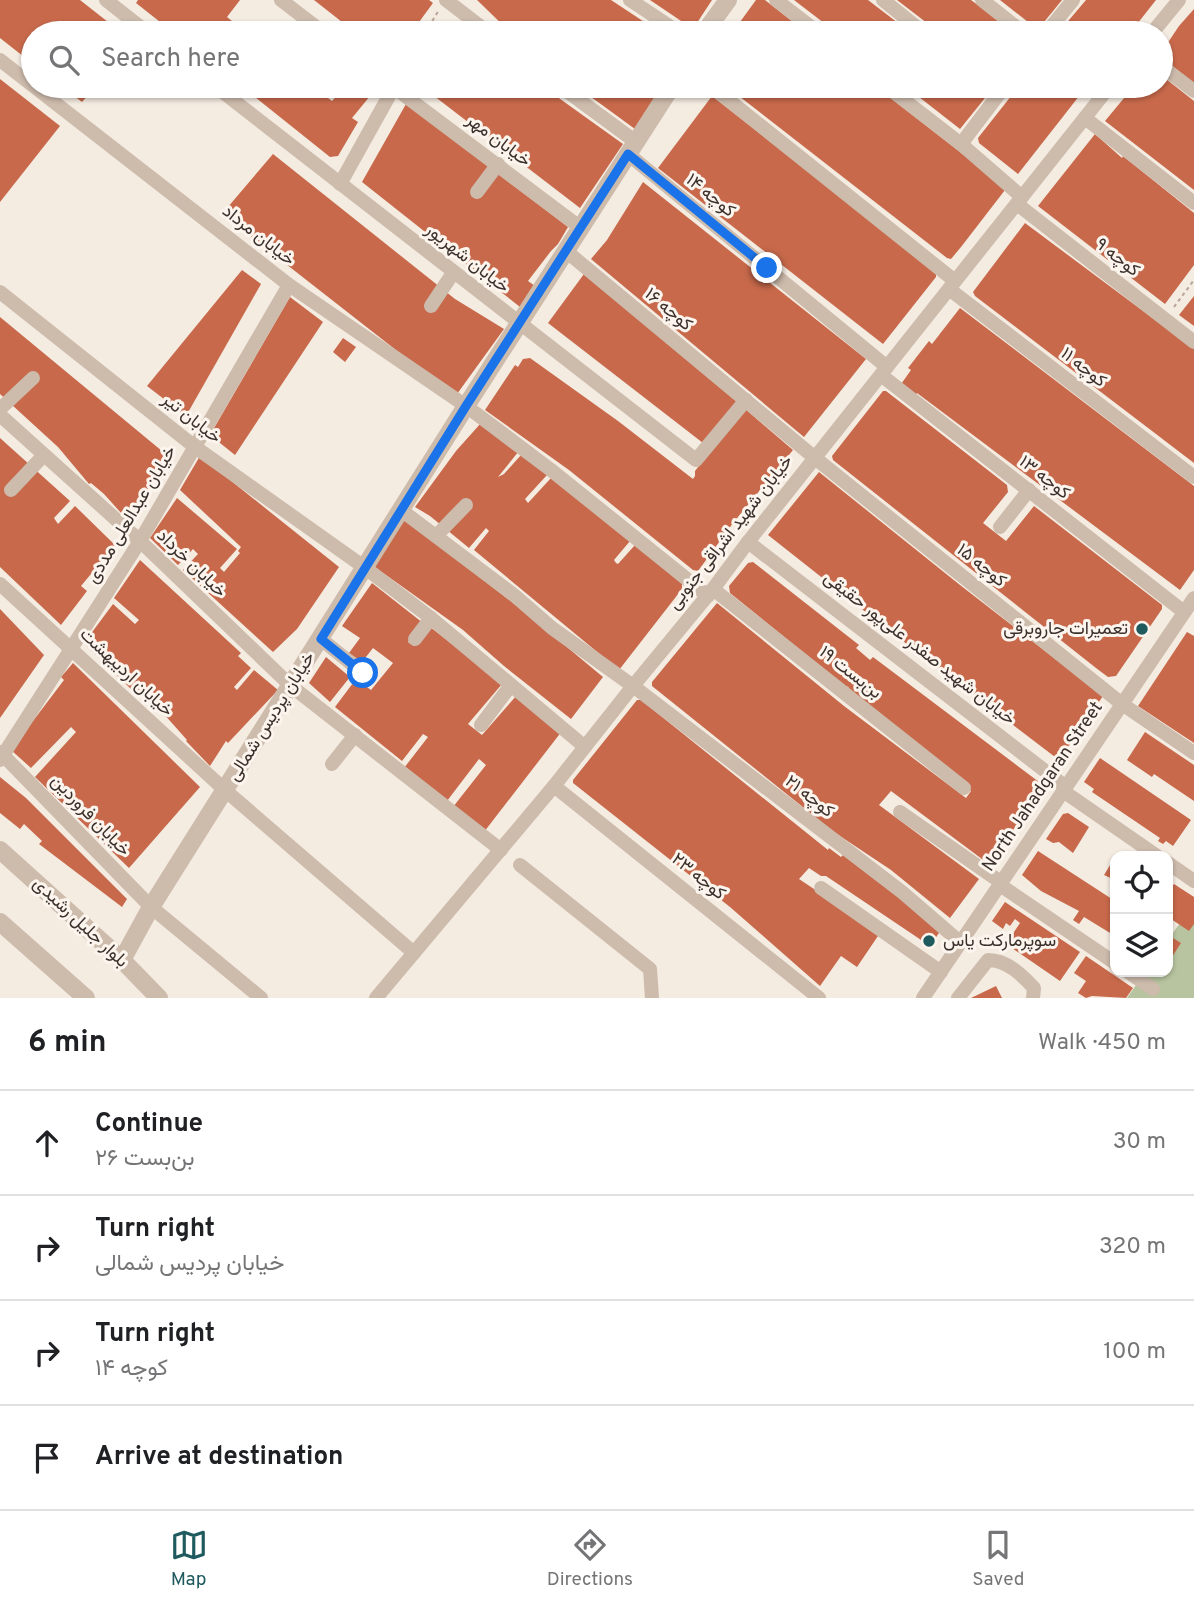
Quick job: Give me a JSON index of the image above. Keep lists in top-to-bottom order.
{
  "streets": {
    "street": [
      "خیابان مهر",
      "کوچه ۱۴",
      "خیابان مرداد",
      "کوچه ۹",
      "خیابان شهریور",
      "کوچه ۱۶",
      "کوچه ۱۱",
      "خیابان تیر",
      "کوچه ۱۳",
      "خیابان عبدالعلی مددی",
      "خیابان شهید اشراقی جنوبی",
      "خیابان خرداد",
      "کوچه ۱۵",
      "خیابان شهید صفدر علی‌پور حقیقی",
      "خیابان اردیبهشت",
      "بن‌بست ۱۹",
      "خیابان پردیس شمالی",
      "North Jahadgaran Street",
      "کوچه ۲۱",
      "خیابان فروردین",
      "کوچه ۲۳",
      "بلوار جلیل رشیدی"
    ]
  },
  "crossings": [
    ["خیابان مهر", "خیابان پردیس شمالی"],
    ["کوچه ۱۴", "کوچه ۱۳"],
    ["کوچه ۱۴", "خیابان شهید اشراقی جنوبی"],
    ["کوچه ۱۴", "خیابان پردیس شمالی"],
    ["خیابان مرداد", "خیابان عبدالعلی مددی"],
    ["خیابان مرداد", "بن‌بست ۱۹"],
    ["خیابان مرداد", "خیابان پردیس شمالی"],
    ["کوچه ۹", "خیابان شهید اشراقی جنوبی"],
    ["خیابان شهریور", "کوچه ۱۶"],
    ["خیابان شهریور", "خیابان پردیس شمالی"],
    ["کوچه ۱۶", "خیابان شهید اشراقی جنوبی"],
    ["کوچه ۱۶", "کوچه ۱۵"],
    ["کوچه ۱۶", "خیابان پردیس شمالی"],
    ["کوچه ۱۱", "خیابان شهید اشراقی جنوبی"],
    ["خیابان تیر", "خیابان عبدالعلی مددی"],
    ["خیابان تیر", "خیابان پردیس شمالی"],
    ["کوچه ۱۳", "خیابان شهید اشراقی جنوبی"],
    ["کوچه ۱۳", "North Jahadgaran Street"],
    ["خیابان عبدالعلی مددی", "خیابان خرداد"],
    ["خیابان عبدالعلی مددی", "خیابان اردیبهشت"],
    ["خیابان عبدالعلی مددی", "خیابان فروردین"],
    ["خیابان شهید اشراقی جنوبی", "خیابان خرداد"],
    ["خیابان شهید اشراقی جنوبی", "کوچه ۱۵"],
    ["خیابان شهید اشراقی جنوبی", "خیابان شهید صفدر علی‌پور حقیقی"],
    ["خیابان شهید اشراقی جنوبی", "خیابان اردیبهشت"],
    ["خیابان شهید اشراقی جنوبی", "بن‌بست ۱۹"],
    ["خیابان شهید اشراقی جنوبی", "کوچه ۲۱"],
    ["خیابان شهید اشراقی جنوبی", "کوچه ۲۳"],
    ["خیابان خرداد", "خیابان پردیس شمالی"],
    ["کوچه ۱۵", "North Jahadgaran Street"],
    ["خیابان شهید صفدر علی‌پور حقیقی", "North Jahadgaran Street"],
    ["خیابان اردیبهشت", "خیابان پردیس شمالی"],
    ["خیابان پردیس شمالی", "خیابان فروردین"],
    ["خیابان پردیس شمالی", "بلوار جلیل رشیدی"],
    ["North Jahadgaran Street", "کوچه ۲۱"]
  ],
  "places": ["تعمیرات جاروبرقی", "سوپرمارکت یاس"],
  "page": {
    "search": "Search here",
    "heading": ["6 min", "Walk · 450 m"],
    "list": [
      ["Continue", "بن‌بست ۲۶", "30 m"],
      ["Turn right", "خیابان پردیس شمالی", "320 m"],
      ["Turn right", "کوچه ۱۴", "100 m"],
      "Arrive at destination"
    ],
    "nav": ["Map", "Directions", "Saved"]
  }
}
